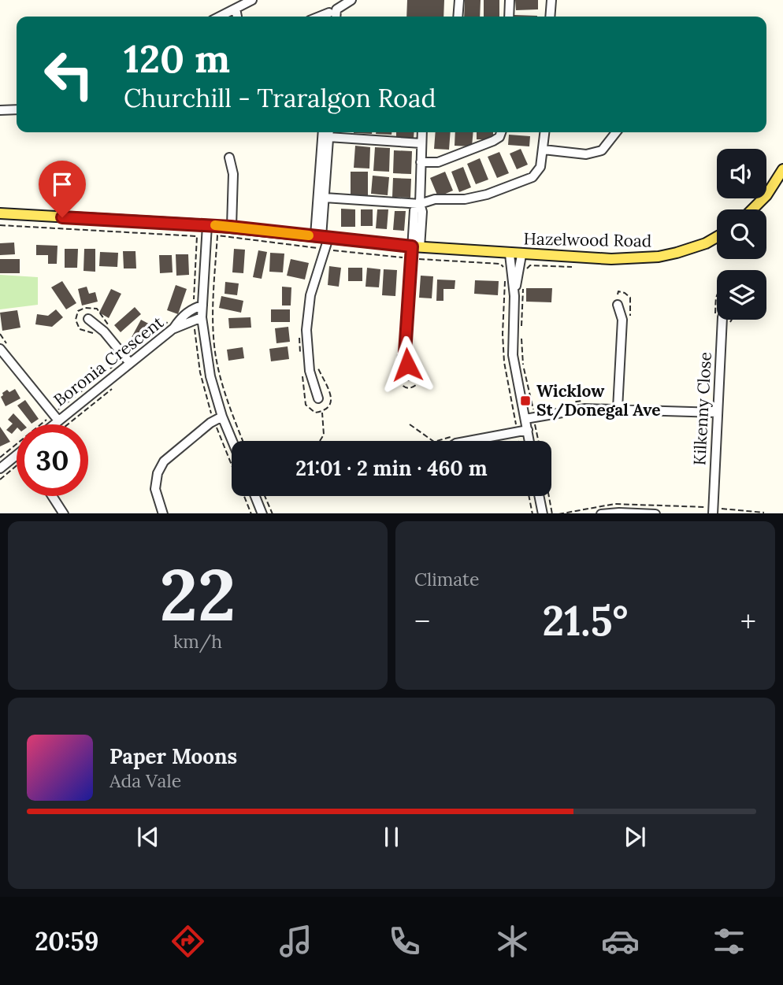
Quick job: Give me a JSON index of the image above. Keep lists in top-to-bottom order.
{
  "streets": {
    "main road": ["Hazelwood Road"],
    "street": ["Boronia Crescent", "Kilkenny Close"]
  },
  "places": {
    "transit": ["Wicklow St/Donegal Ave"]
  },
  "page": {
    "turn": ["120 m", "Churchill - Traralgon Road"],
    "limit": "30",
    "trip": "21:01 · 2 min · 460 m",
    "tile": [
      ["22", "km/h"],
      "Climate"
    ],
    "heat": ["−", "21.5°", "+"],
    "song": ["Paper Moons", "Ada Vale"],
    "tabs": "20:59"
  }
}
